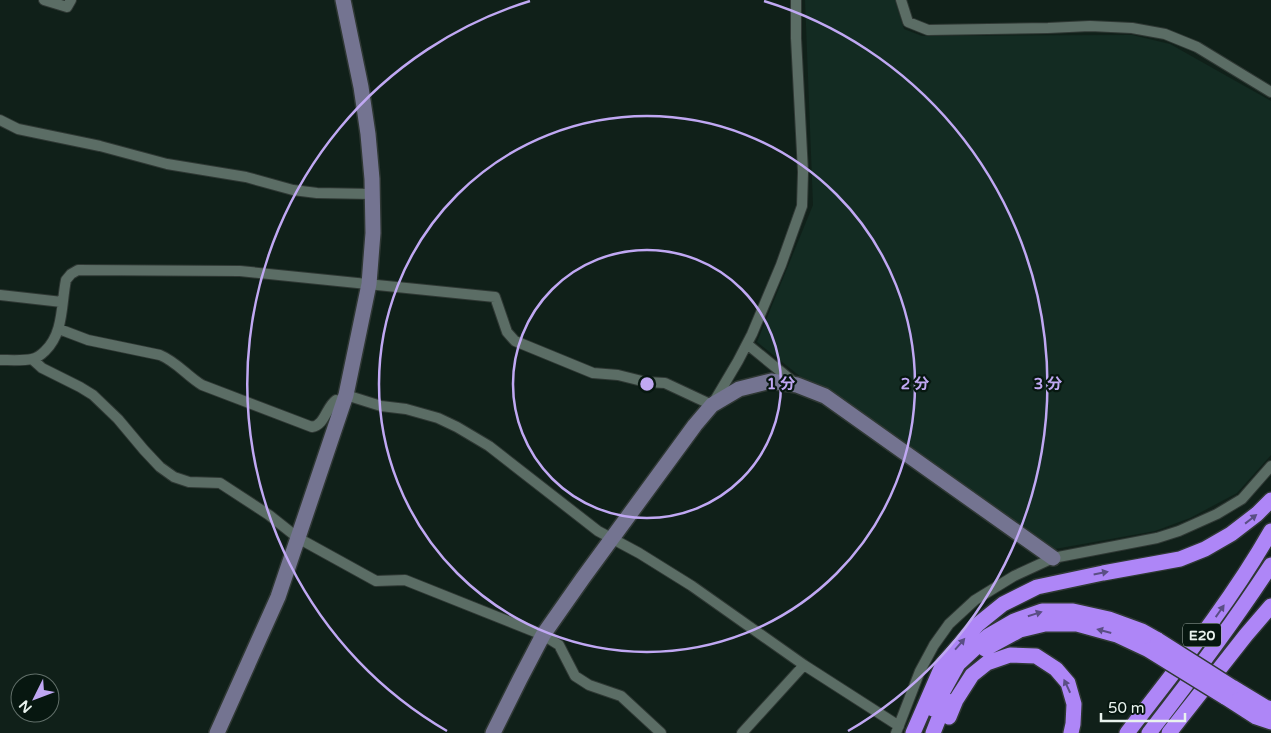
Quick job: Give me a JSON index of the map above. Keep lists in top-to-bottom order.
{
  "streets": {
    "highway": ["E20"]
  },
  "scale_bar": "50 m",
  "north": "bottom left",
  "rings": ["1 分", "2 分", "3 分"]
}
